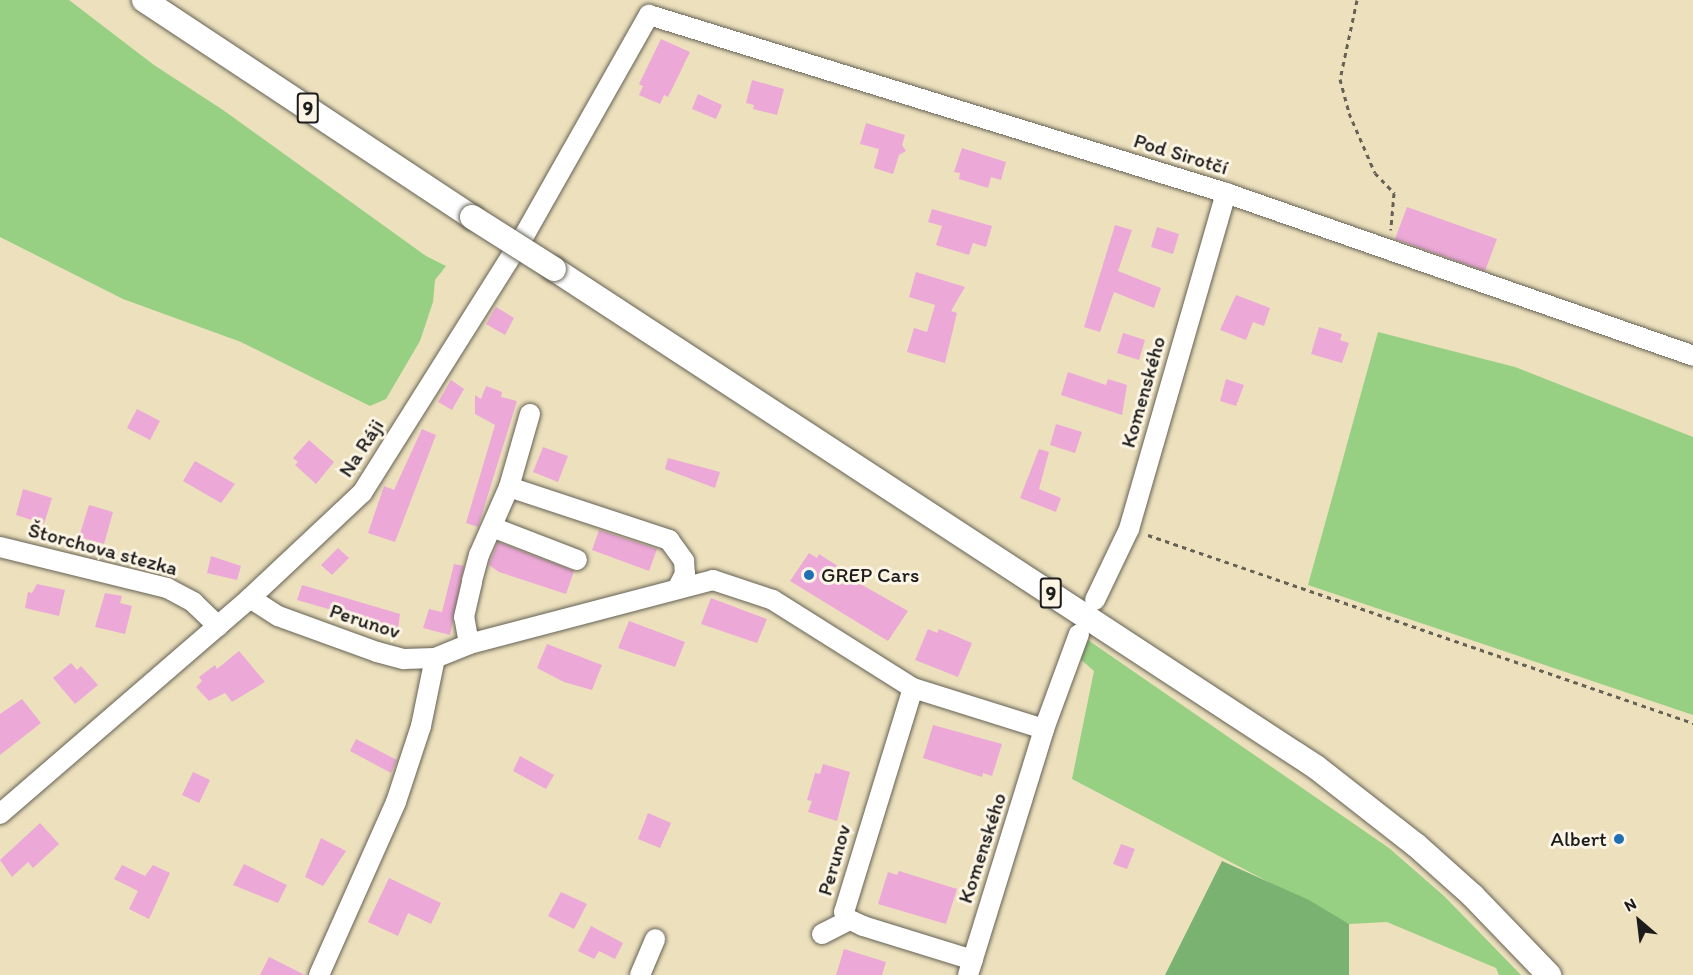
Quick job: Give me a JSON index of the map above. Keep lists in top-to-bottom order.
{
  "streets": {
    "main road": ["9"],
    "street": [
      "Pod Sirotčí",
      "Komenského",
      "Na Ráji",
      "Štorchova stezka",
      "Perunov"
    ]
  },
  "crossings": [
    ["Pod Sirotčí", "Komenského"],
    ["Pod Sirotčí", "Na Ráji"],
    ["Komenského", "Perunov"],
    ["Na Ráji", "Štorchova stezka"],
    ["Na Ráji", "Perunov"]
  ],
  "places": ["GREP Cars", "Albert"],
  "north": "top left"
}
